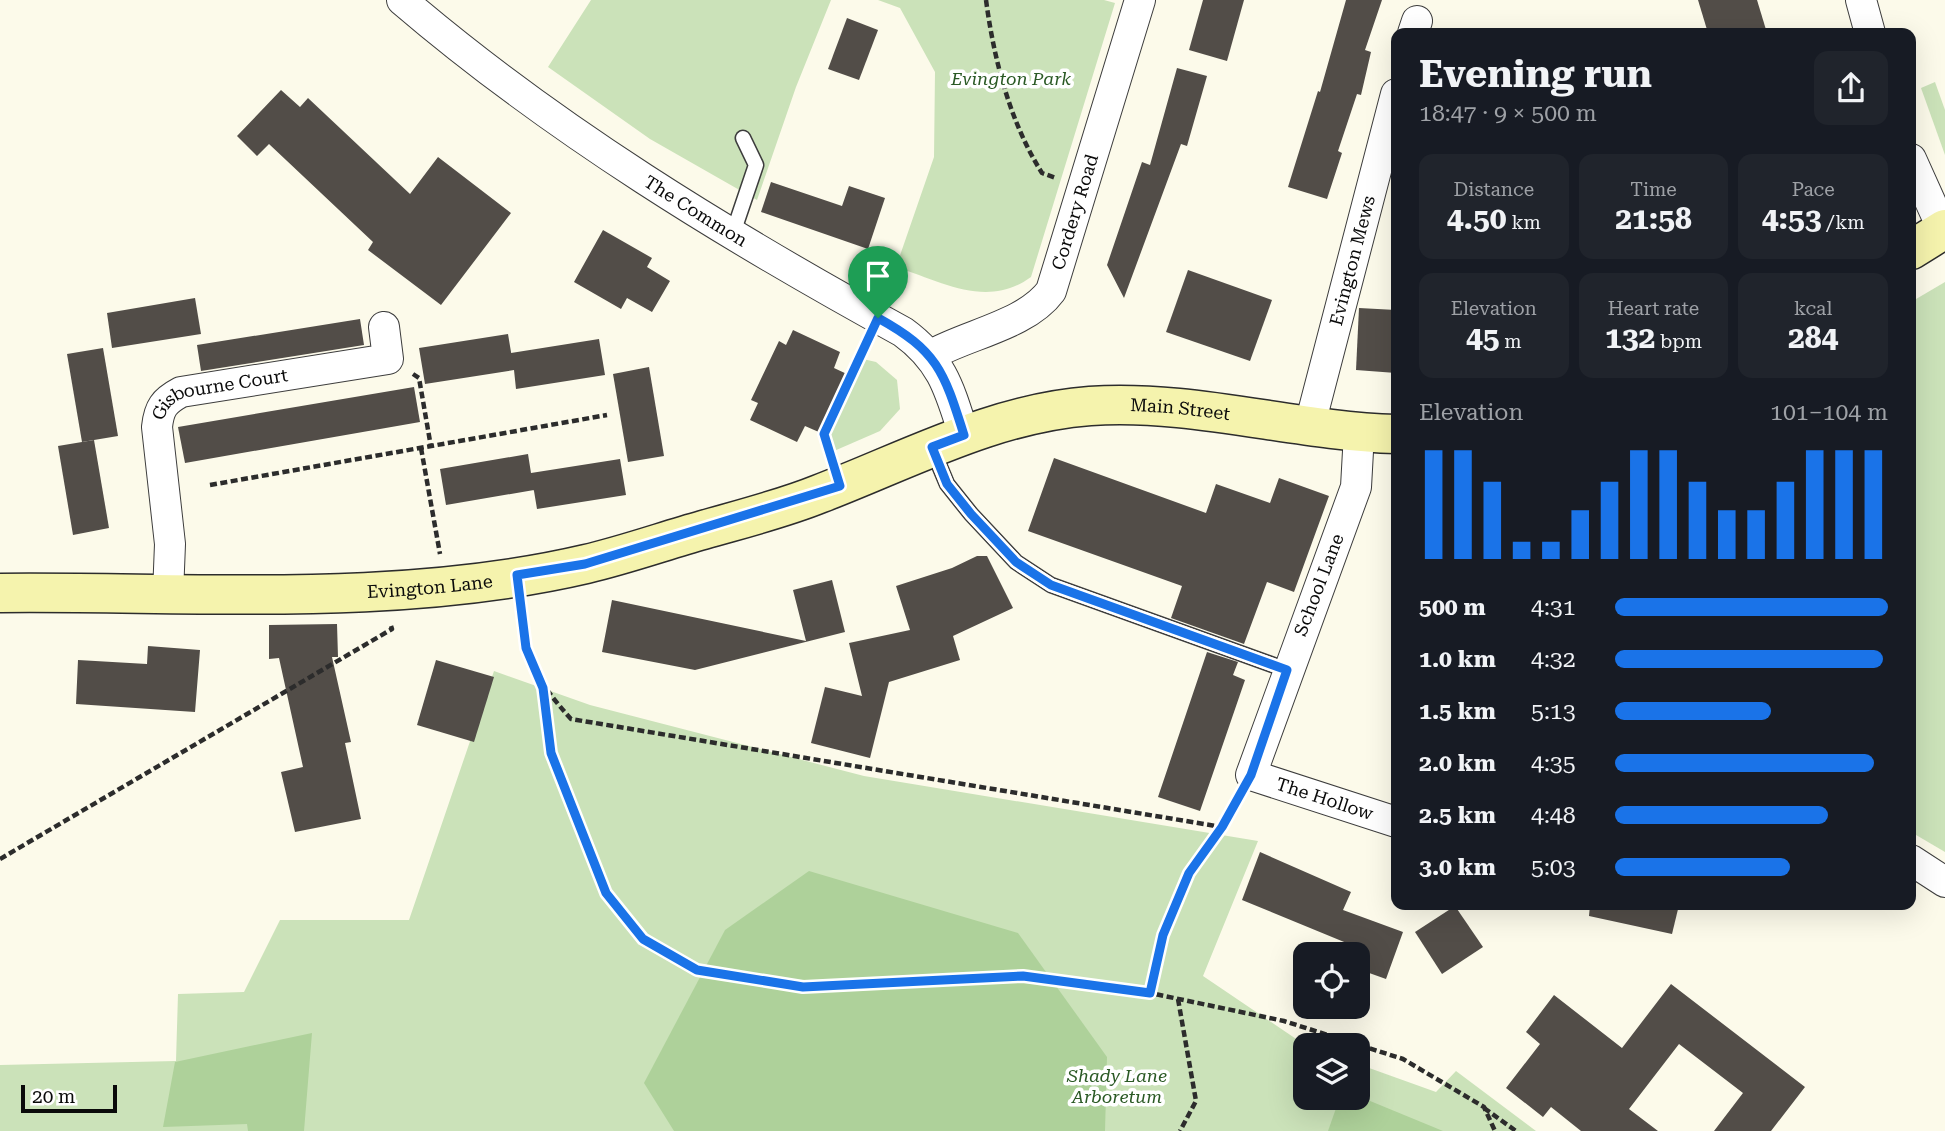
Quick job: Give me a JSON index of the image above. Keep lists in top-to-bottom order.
{
  "streets": {
    "main road": ["Main Street", "Evington Lane"],
    "street": [
      "The Common",
      "Cordery Road",
      "Evington Mews",
      "Gisbourne Court",
      "School Lane",
      "The Hollow"
    ]
  },
  "crossings": [
    ["The Common", "Cordery Road"],
    ["The Common", "Main Street"],
    ["The Common", "Evington Lane"],
    ["Evington Mews", "Main Street"],
    ["Gisbourne Court", "Evington Lane"],
    ["Main Street", "Evington Lane"],
    ["Main Street", "School Lane"],
    ["School Lane", "The Hollow"]
  ],
  "parks": ["Evington Park", "Shady Lane Arboretum"],
  "scale_bar": "20 m",
  "page": {
    "heading": ["Evening run", "18:47 · 9 × 500 m"],
    "stats": [
      ["Distance", "4.50 km"],
      ["Time", "21:58"],
      ["Pace", "4:53 /km"],
      ["Elevation", "45 m"],
      ["Heart rate", "132 bpm"],
      ["kcal", "284"]
    ],
    "chart": ["Elevation", "101–104 m"],
    "list": [
      {
        "name": "500 m",
        "note": "4:31"
      },
      {
        "name": "1.0 km",
        "note": "4:32"
      },
      {
        "name": "1.5 km",
        "note": "5:13"
      },
      {
        "name": "2.0 km",
        "note": "4:35"
      },
      {
        "name": "2.5 km",
        "note": "4:48"
      },
      {
        "name": "3.0 km",
        "note": "5:03"
      }
    ],
    "scale": "20 m"
  }
}
